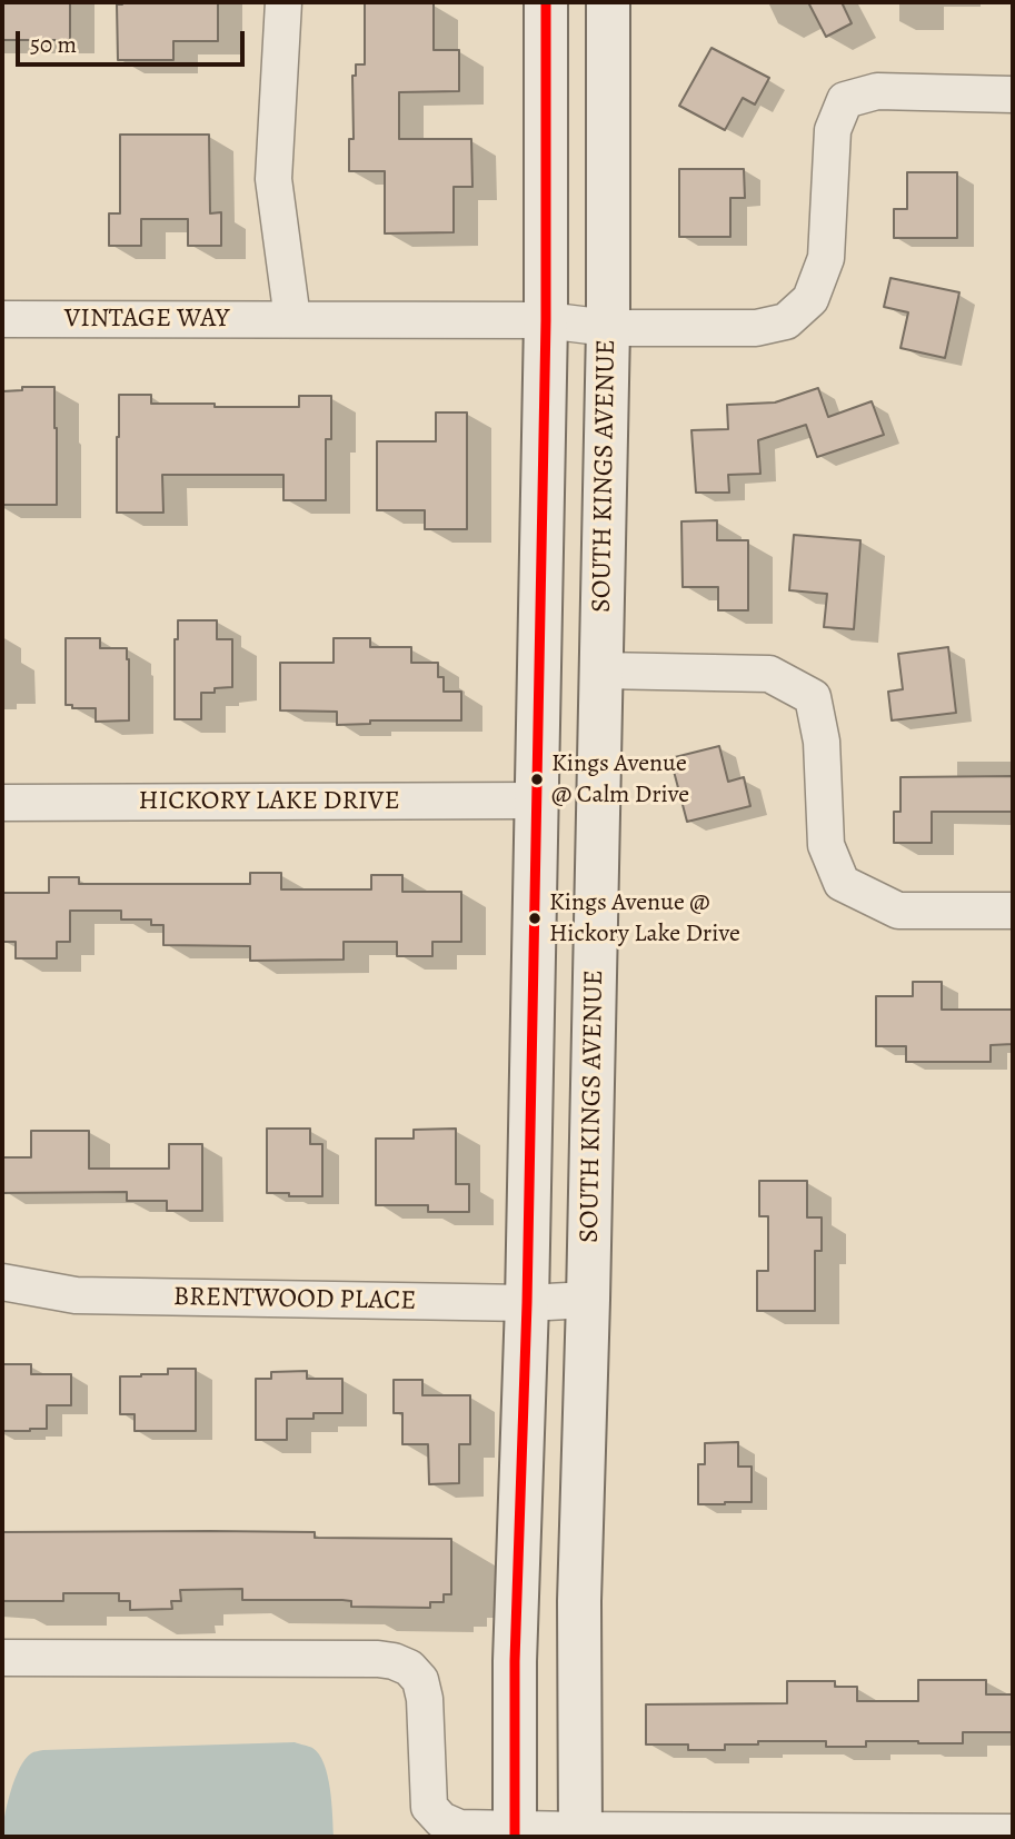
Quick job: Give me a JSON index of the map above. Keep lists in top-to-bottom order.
{
  "streets": {
    "main road": ["SOUTH KINGS AVENUE"],
    "street": ["VINTAGE WAY", "HICKORY LAKE DRIVE", "BRENTWOOD PLACE"]
  },
  "crossings": [
    ["VINTAGE WAY", "SOUTH KINGS AVENUE"],
    ["SOUTH KINGS AVENUE", "BRENTWOOD PLACE"]
  ],
  "places": ["Kings Avenue @ Calm Drive", "Kings Avenue @ Hickory Lake Drive"],
  "scale_bar": "50 m"
}
